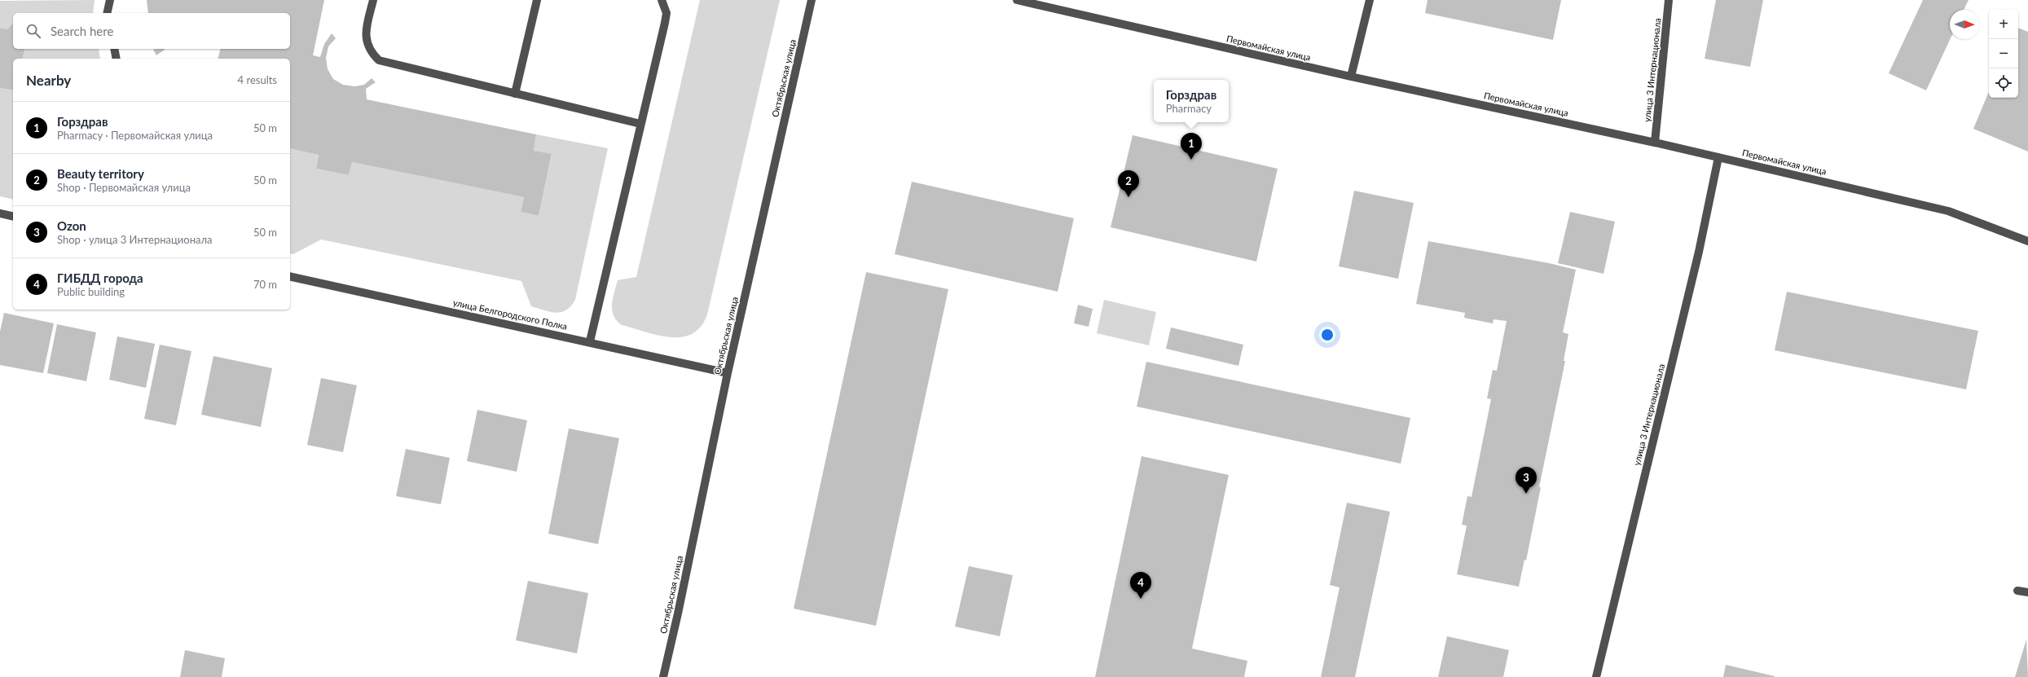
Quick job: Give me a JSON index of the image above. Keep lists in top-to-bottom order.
{
  "streets": {
    "street": [
      "Первомайская улица",
      "улица 3 Интернационала",
      "Октябрьская улица",
      "улица Белгородского Полка"
    ]
  },
  "crossings": [
    ["Первомайская улица", "улица 3 Интернационала"],
    ["Октябрьская улица", "улица Белгородского Полка"]
  ],
  "north": "right",
  "page": {
    "map_buttons": ["+", "−"],
    "search": "Search here",
    "heading": ["Nearby", "4 results"],
    "popup": ["Горздрав", "Pharmacy"],
    "list": [
      {
        "mark": "1",
        "name": "Горздрав",
        "note": "Pharmacy · Первомайская улица",
        "value": "50 m"
      },
      {
        "mark": "2",
        "name": "Beauty territory",
        "note": "Shop · Первомайская улица",
        "value": "50 m"
      },
      {
        "mark": "3",
        "name": "Ozon",
        "note": "Shop · улица 3 Интернационала",
        "value": "50 m"
      },
      {
        "mark": "4",
        "name": "ГИБДД города",
        "note": "Public building",
        "value": "70 m"
      }
    ],
    "pins": [
      "1",
      "2",
      "3",
      "4"
    ]
  }
}
